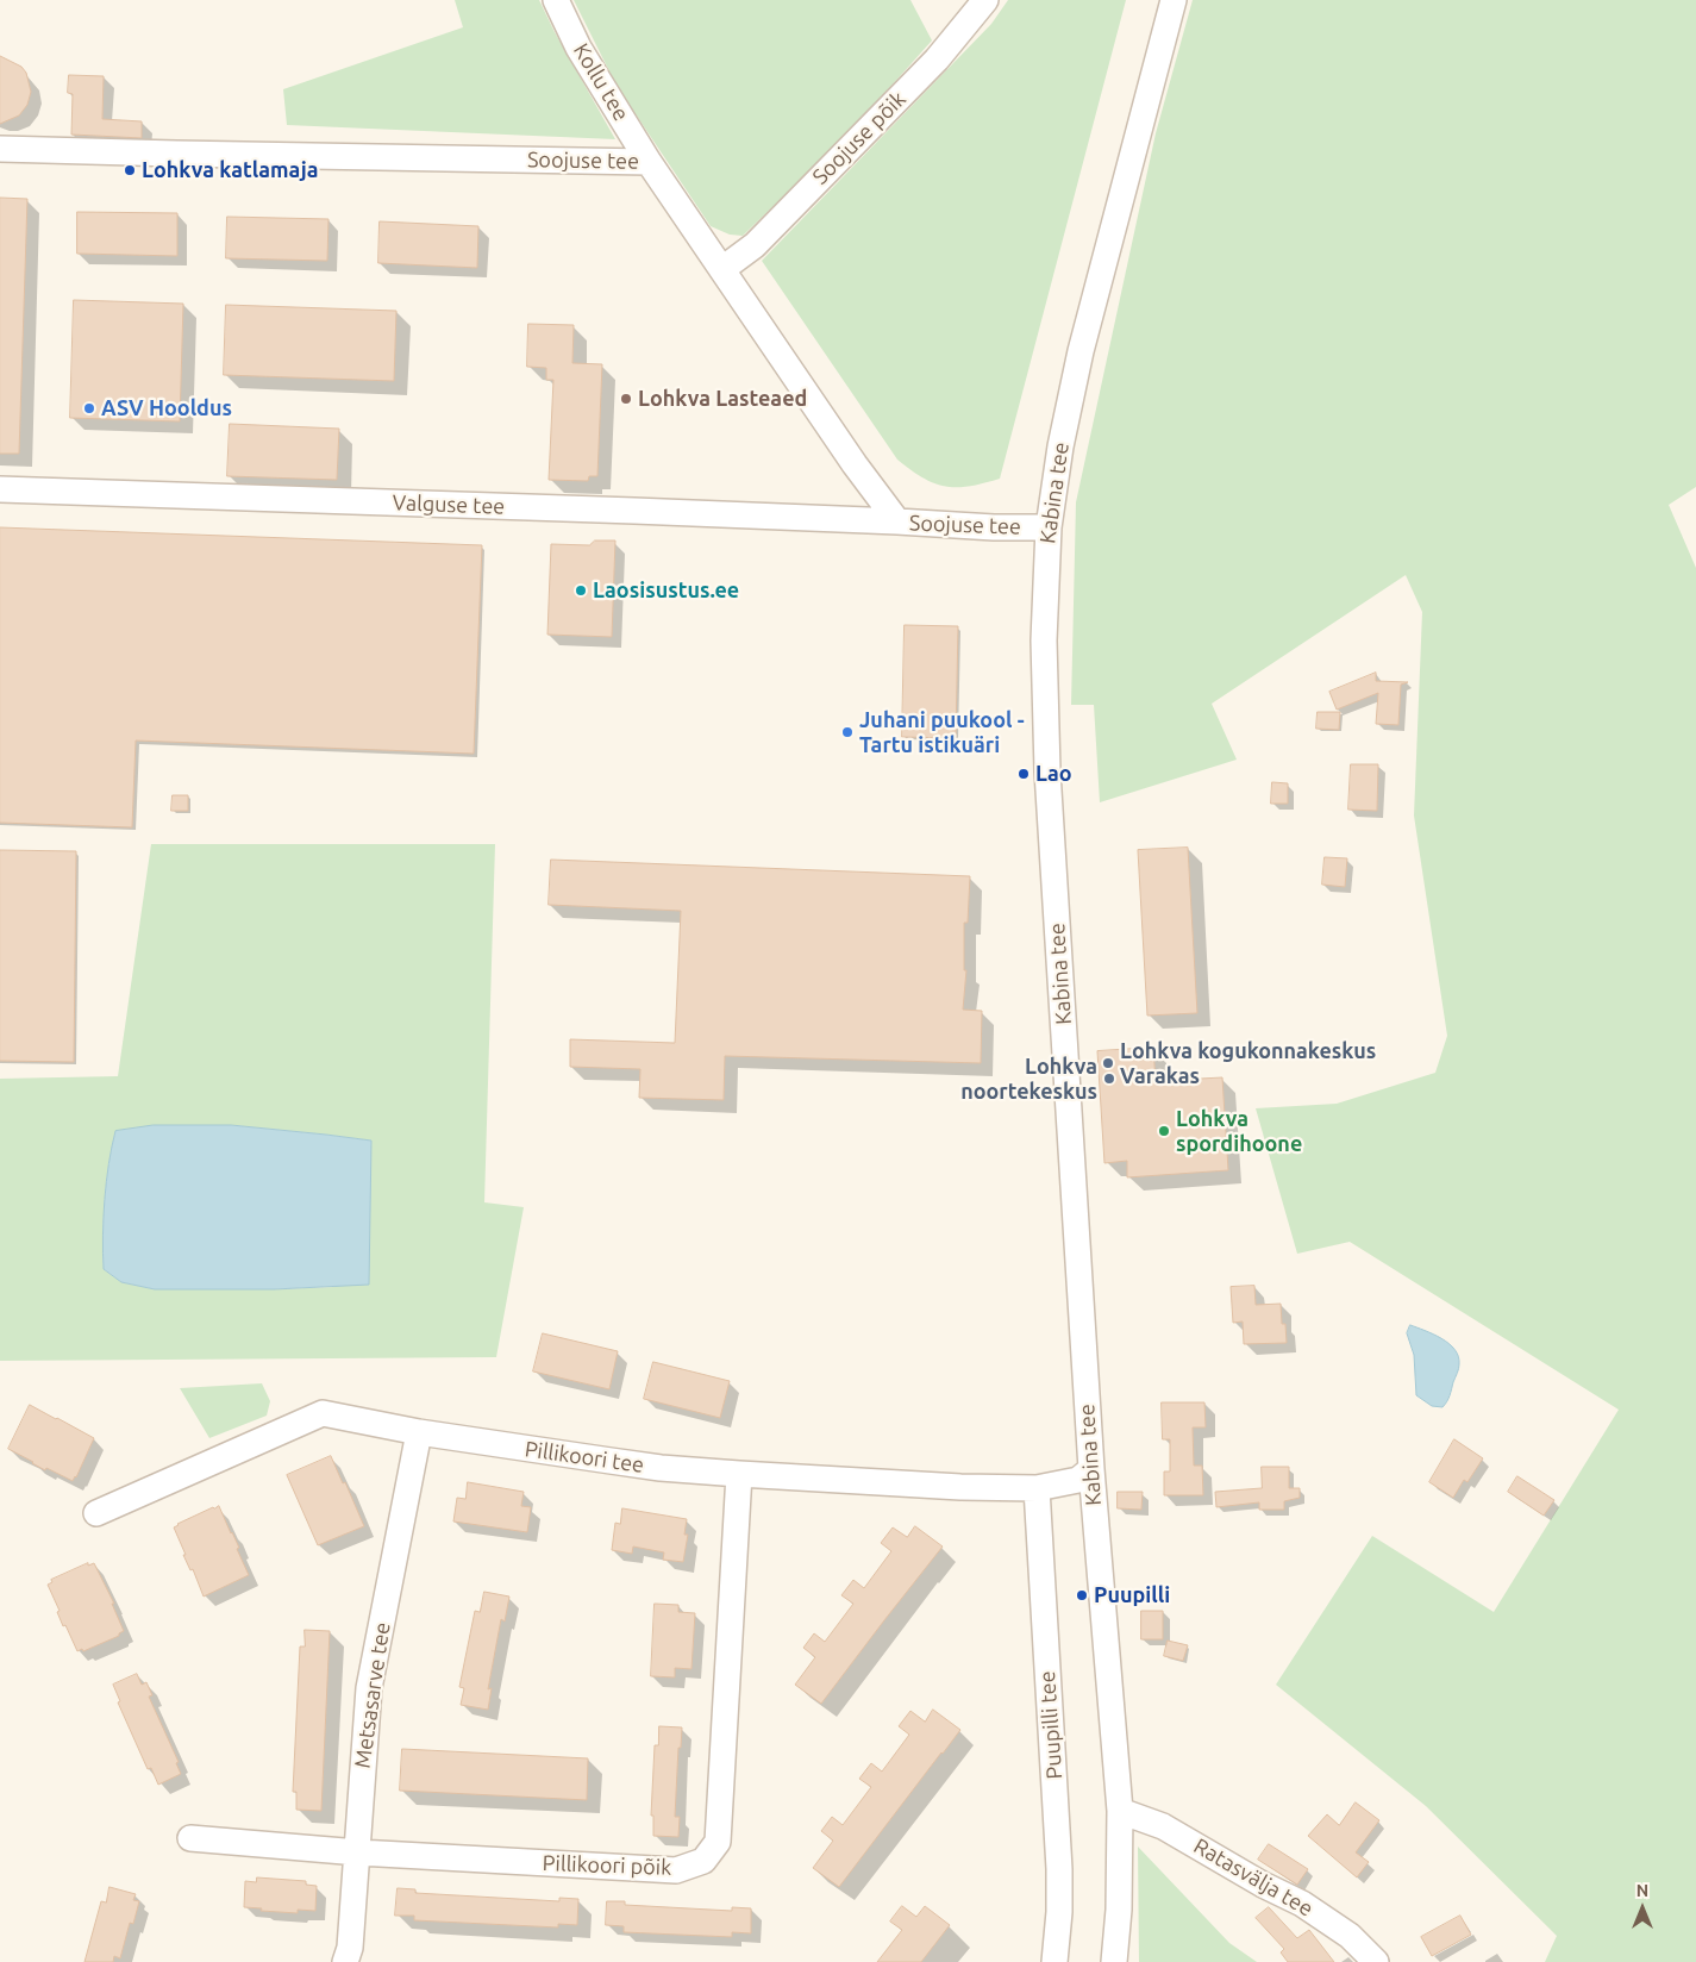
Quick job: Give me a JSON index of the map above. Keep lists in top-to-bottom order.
{
  "streets": {
    "street": [
      "Kollu tee",
      "Soojuse põik",
      "Soojuse tee",
      "Kabina tee",
      "Valguse tee",
      "Pillikoori tee",
      "Metsasarve tee",
      "Puupilli tee",
      "Pillikoori põik",
      "Ratasvälja tee"
    ]
  },
  "crossings": [
    ["Kollu tee", "Soojuse tee"],
    ["Soojuse põik", "Soojuse tee"],
    ["Soojuse tee", "Kabina tee"],
    ["Soojuse tee", "Valguse tee"],
    ["Kabina tee", "Pillikoori tee"],
    ["Kabina tee", "Ratasvälja tee"],
    ["Pillikoori tee", "Metsasarve tee"],
    ["Pillikoori tee", "Puupilli tee"],
    ["Pillikoori tee", "Pillikoori põik"],
    ["Metsasarve tee", "Pillikoori põik"]
  ],
  "places": [
    "Lohkva katlamaja",
    "Lohkva Lasteaed",
    "ASV Hooldus",
    "Laosisustus.ee",
    "Juhani puukool - Tartu istikuäri",
    "Lao",
    "Lohkva kogukonnakeskus Varakas",
    "Lohkva noortekeskus",
    "Lohkva spordihoone",
    "Puupilli"
  ],
  "north": "top"
}
